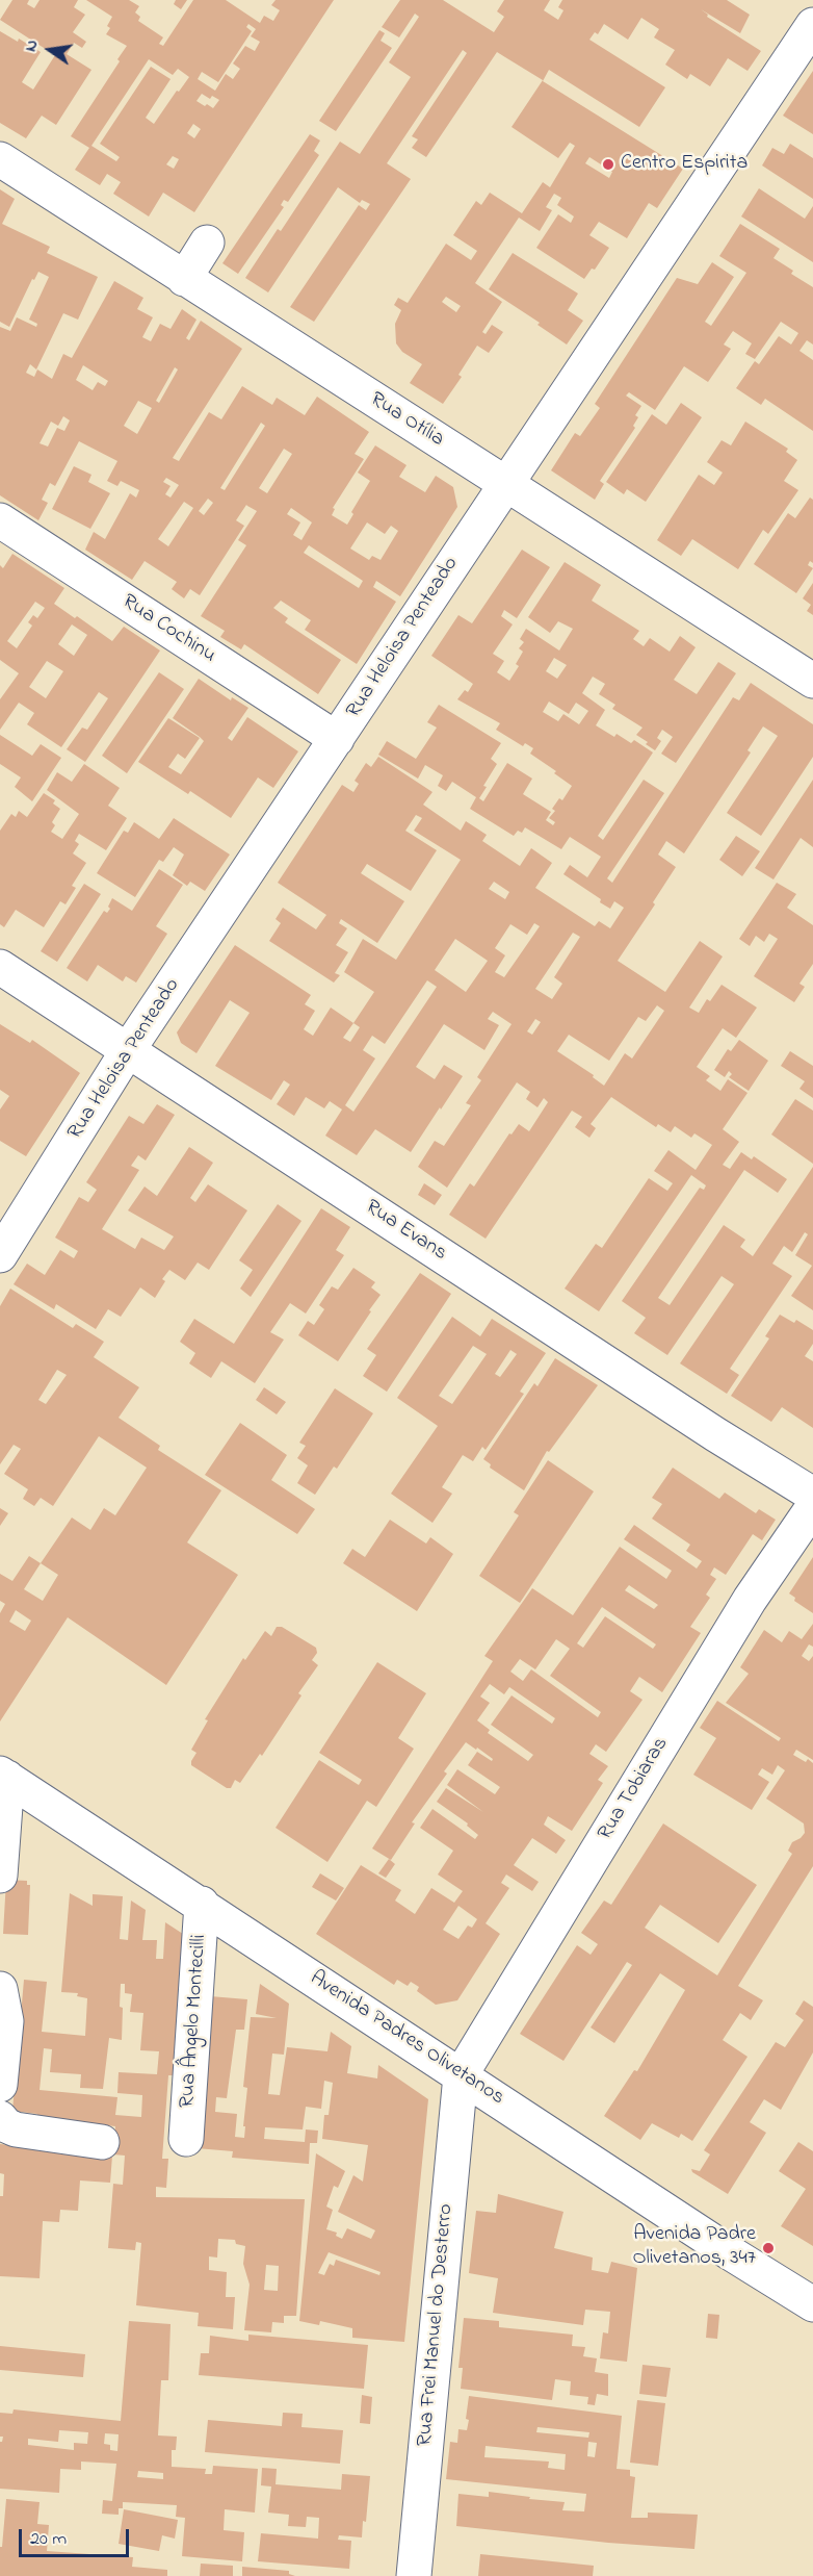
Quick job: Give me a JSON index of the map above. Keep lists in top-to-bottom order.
{
  "streets": {
    "street": [
      "Rua Otília",
      "Rua Cochinu",
      "Rua Heloisa Penteado",
      "Rua Evans",
      "Rua Tobiaras",
      "Rua Ângelo Montecilli",
      "Avenida Padres Olivetanos",
      "Rua Frei Manuel do Desterro"
    ]
  },
  "crossings": [
    ["Rua Otília", "Rua Heloisa Penteado"],
    ["Rua Cochinu", "Rua Heloisa Penteado"],
    ["Rua Heloisa Penteado", "Rua Evans"],
    ["Rua Tobiaras", "Avenida Padres Olivetanos"],
    ["Rua Tobiaras", "Rua Frei Manuel do Desterro"],
    ["Rua Ângelo Montecilli", "Avenida Padres Olivetanos"],
    ["Avenida Padres Olivetanos", "Rua Frei Manuel do Desterro"]
  ],
  "places": ["Centro Espirita", "Avenida Padre Olivetanos, 347"],
  "scale_bar": "20 m",
  "north": "left"
}
